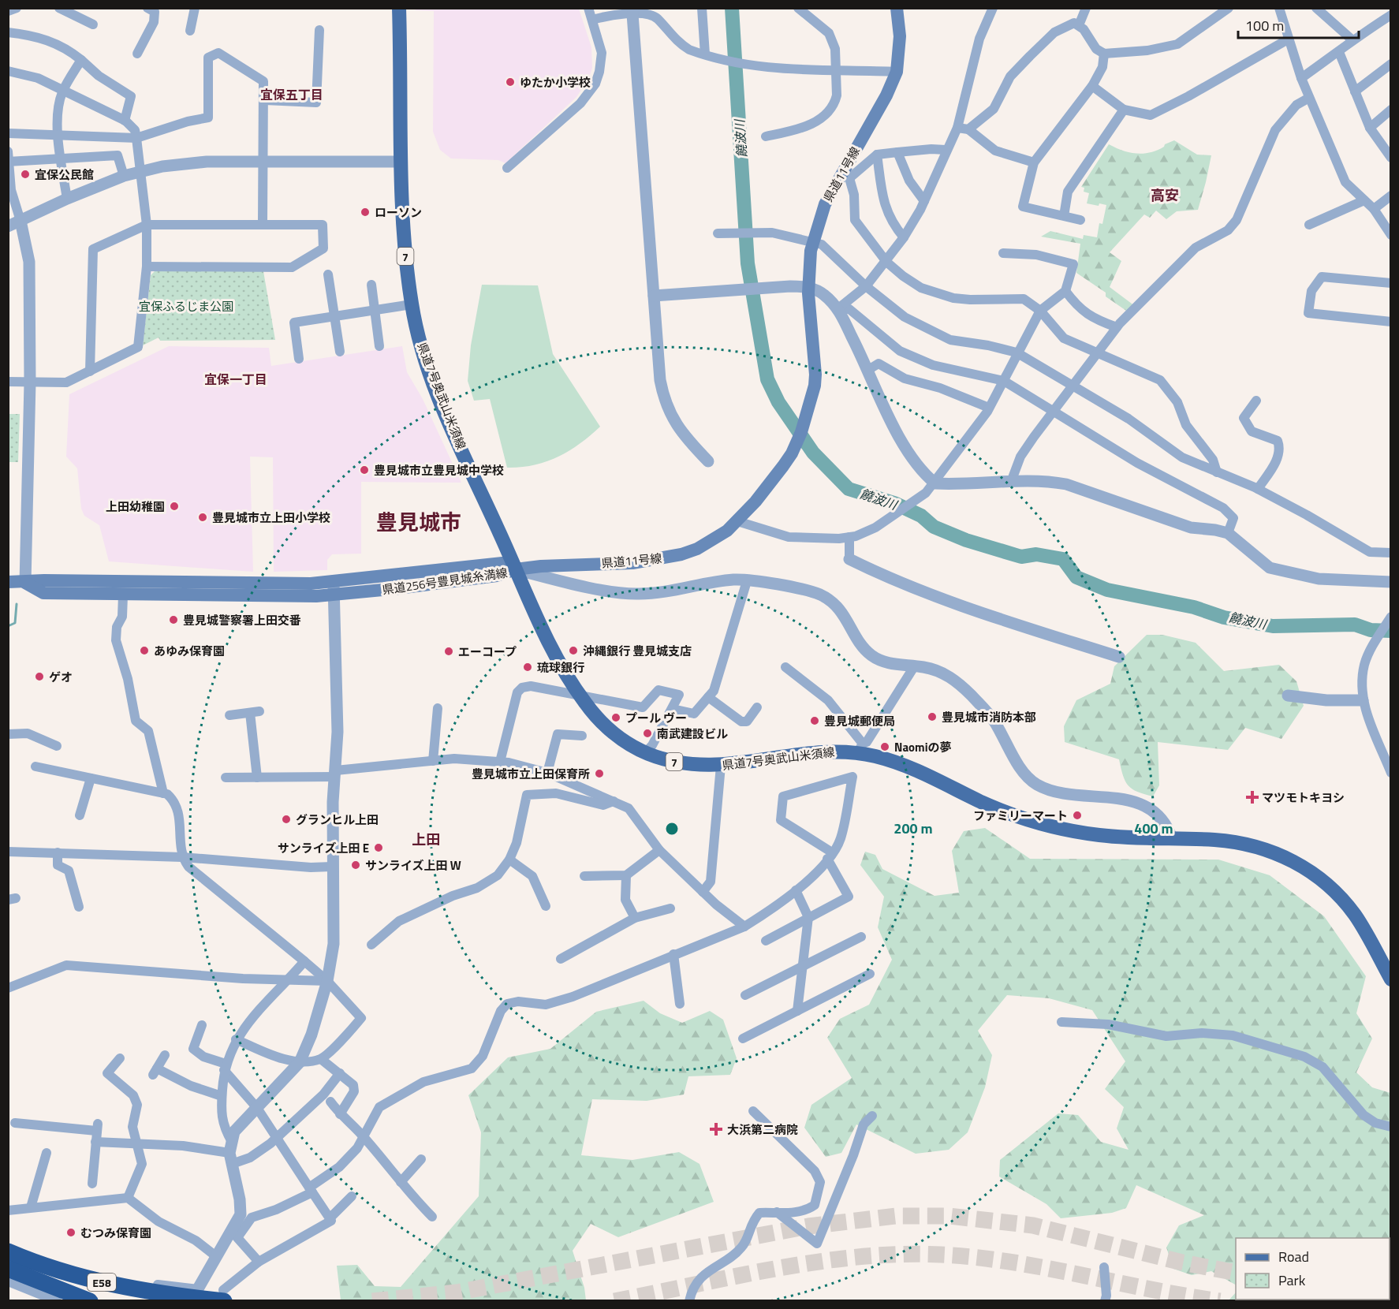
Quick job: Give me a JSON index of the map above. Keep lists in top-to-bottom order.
{
  "streets": {
    "highway": ["E58"],
    "main road": [
      "県道11号線",
      "7",
      "県道7号奥武山米須線",
      "県道256号豊見城糸満線"
    ]
  },
  "crossings": [
    ["県道11号線", "県道7号奥武山米須線"],
    ["県道11号線", "県道256号豊見城糸満線"],
    ["県道7号奥武山米須線", "県道256号豊見城糸満線"]
  ],
  "districts": [
    "宜保五丁目",
    "高安",
    "宜保一丁目",
    "豊見城市",
    "上田"
  ],
  "water": ["饒波川"],
  "parks": ["宜保ふるじま公園"],
  "places": {
    "other": [
      "ゆたか小学校",
      "宜保公民館",
      "ローソン",
      "豊見城市立豊見城中学校",
      "上田幼稚園",
      "豊見城市立上田小学校",
      "豊見城警察署上田交番",
      "あゆみ保育園",
      "沖縄銀行 豊見城支店",
      "エーコープ",
      "琉球銀行",
      "ゲオ",
      "豊見城市消防本部",
      "プール ヴー",
      "豊見城郵便局",
      "南武建設ビル",
      "Naomiの夢",
      "豊見城市立上田保育所",
      "ファミリーマート",
      "グランヒル上田",
      "サンライズ上田 E",
      "サンライズ上田 W",
      "むつみ保育園"
    ],
    "health": ["マツモトキヨシ", "大浜第二病院"]
  },
  "legend": ["Road", "Park"],
  "scale_bar": "100 m",
  "rings": ["200 m", "400 m"]
}
